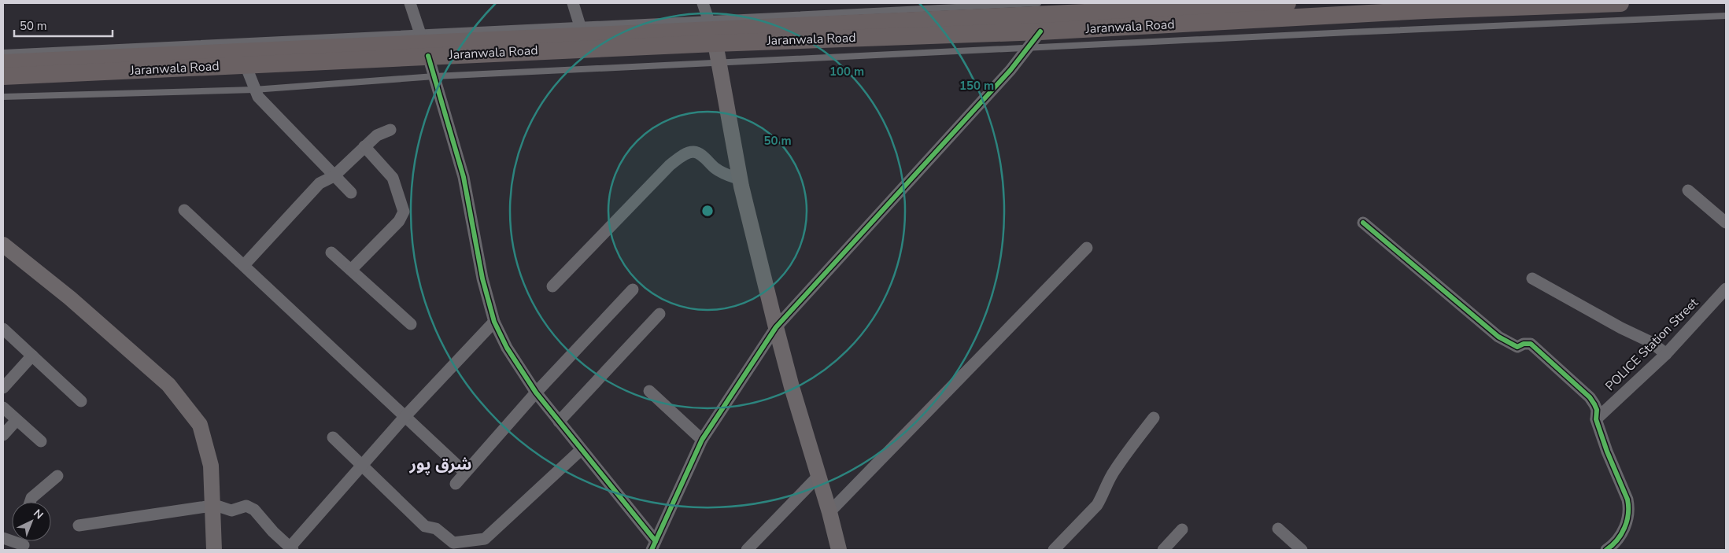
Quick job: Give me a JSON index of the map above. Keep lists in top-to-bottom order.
{
  "streets": {
    "main road": ["Jaranwala Road"],
    "street": ["POLICE Station Street"]
  },
  "districts": ["شرق پور"],
  "scale_bar": "50 m",
  "north": "top right",
  "rings": ["100 m", "150 m", "50 m"]
}
